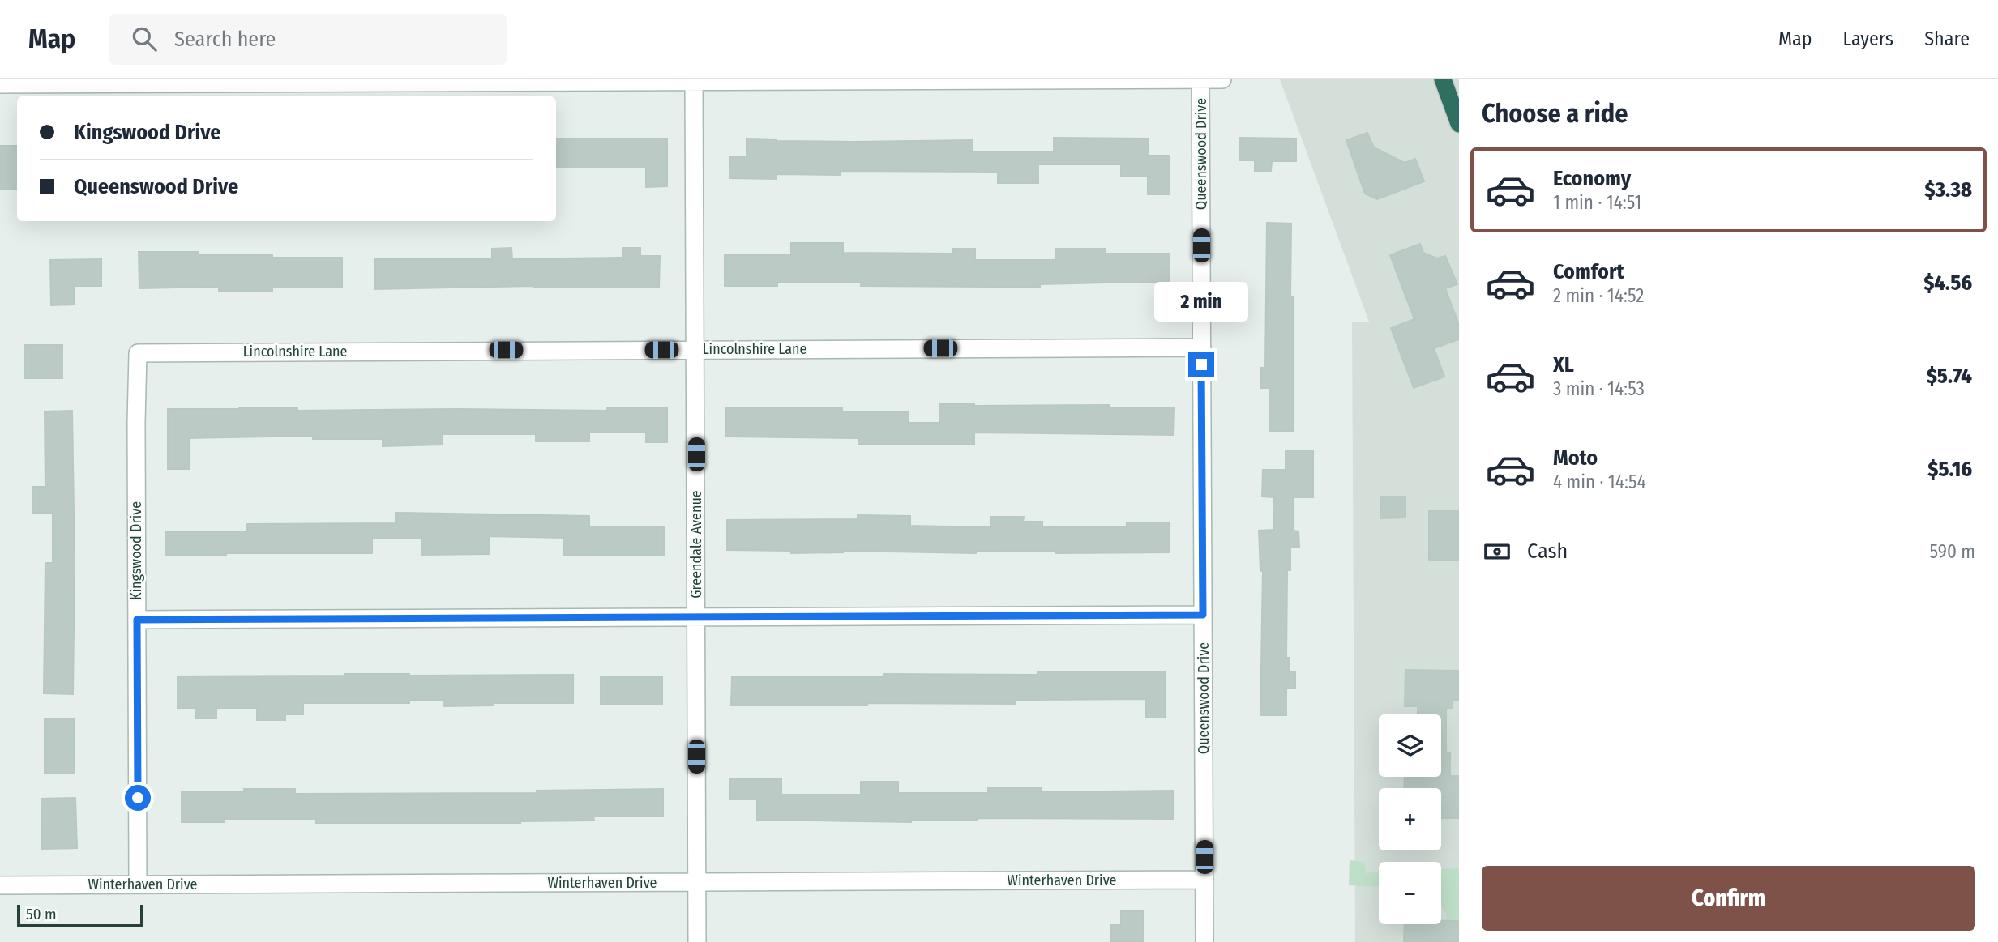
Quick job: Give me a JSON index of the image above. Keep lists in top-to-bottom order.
{
  "streets": {
    "street": [
      "Queenswood Drive",
      "Lincolnshire Lane",
      "Greendale Avenue",
      "Kingswood Drive",
      "Winterhaven Drive"
    ]
  },
  "crossings": [
    ["Queenswood Drive", "Lincolnshire Lane"],
    ["Queenswood Drive", "Winterhaven Drive"],
    ["Lincolnshire Lane", "Greendale Avenue"],
    ["Lincolnshire Lane", "Kingswood Drive"],
    ["Greendale Avenue", "Winterhaven Drive"],
    ["Kingswood Drive", "Winterhaven Drive"]
  ],
  "scale_bar": "50 m",
  "page": {
    "header": "Map",
    "search": "Search here",
    "nav": ["Map", "Layers", "Share"],
    "heading": "Choose a ride",
    "banner": ["Kingswood Drive", "Queenswood Drive"],
    "list": [
      {
        "name": "Economy",
        "note": "1 min · 14:51",
        "value": "$3.38"
      },
      {
        "name": "Comfort",
        "note": "2 min · 14:52",
        "value": "$4.56"
      },
      {
        "name": "XL",
        "note": "3 min · 14:53",
        "value": "$5.74"
      },
      {
        "name": "Moto",
        "note": "4 min · 14:54",
        "value": "$5.16"
      }
    ],
    "bubble": "2 min",
    "pay": ["Cash", "590 m"],
    "map_buttons": ["+", "−"],
    "buttons": "Confirm",
    "scale": "50 m"
  }
}
